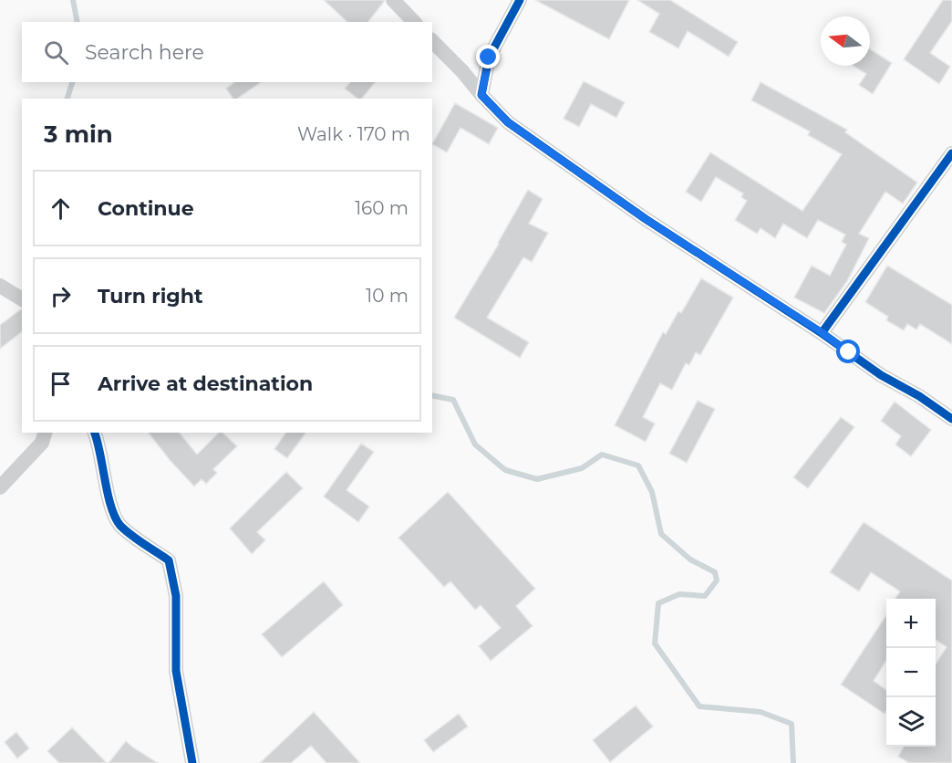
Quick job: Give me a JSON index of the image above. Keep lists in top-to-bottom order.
{
  "north": "left",
  "page": {
    "search": "Search here",
    "heading": ["3 min", "Walk · 170 m"],
    "list": [
      ["Continue", "160 m"],
      ["Turn right", "10 m"],
      "Arrive at destination"
    ],
    "map_buttons": ["+", "−"]
  }
}
